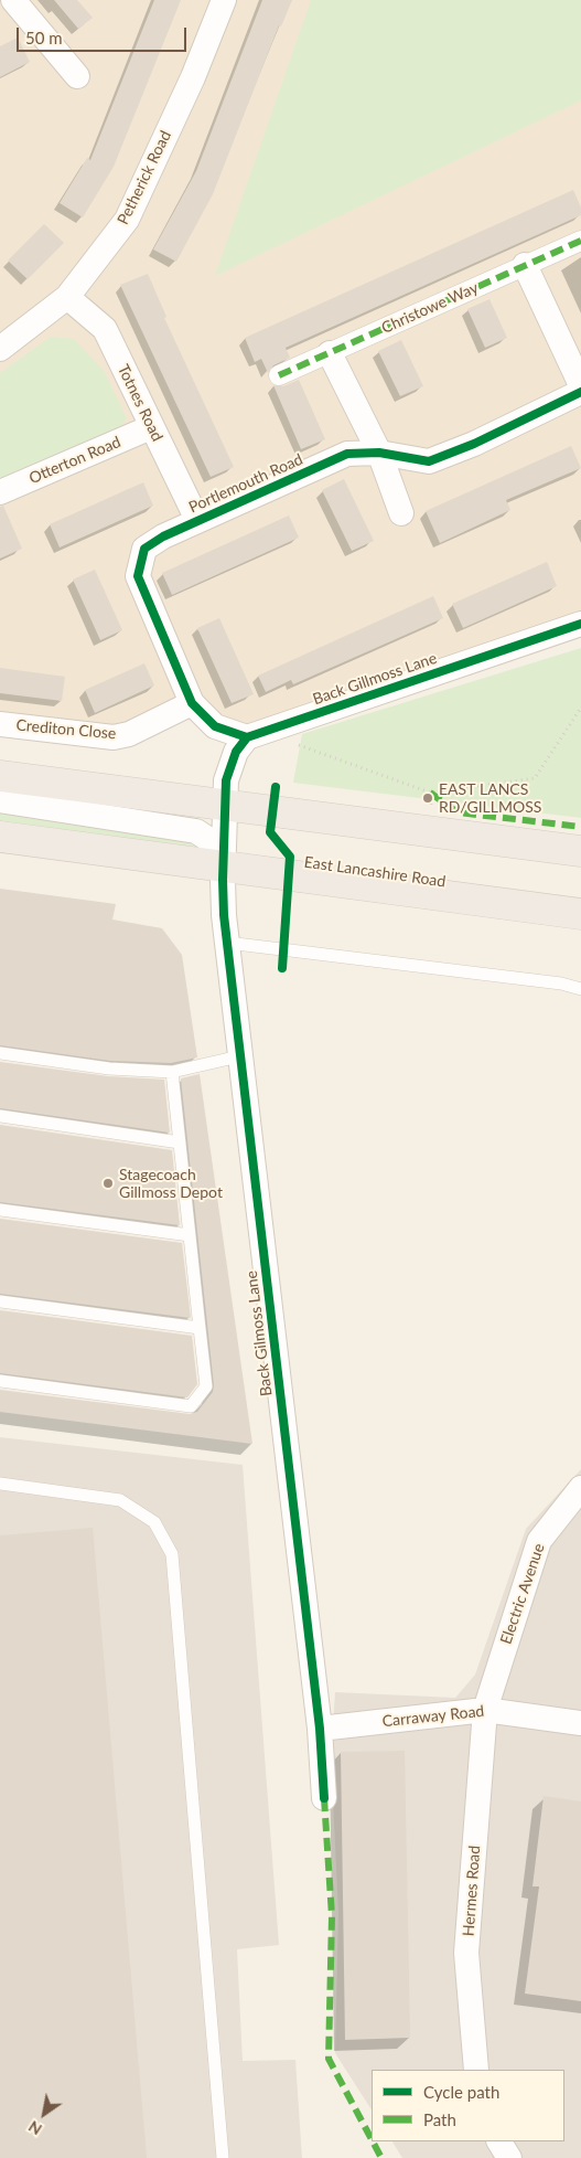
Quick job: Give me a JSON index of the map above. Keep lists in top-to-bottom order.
{
  "streets": {
    "highway": ["East Lancashire Road"],
    "street": [
      "Petherick Road",
      "Christowe Way",
      "Totnes Road",
      "Otterton Road",
      "Portlemouth Road",
      "Back Gillmoss Lane",
      "Crediton Close",
      "Back Gilmoss Lane",
      "Electric Avenue",
      "Carraway Road",
      "Hermes Road"
    ]
  },
  "crossings": [
    ["Petherick Road", "Totnes Road"],
    ["Totnes Road", "Otterton Road"],
    ["Totnes Road", "Portlemouth Road"],
    ["Portlemouth Road", "Back Gillmoss Lane"],
    ["Portlemouth Road", "Crediton Close"],
    ["East Lancashire Road", "Back Gilmoss Lane"],
    ["Back Gilmoss Lane", "Carraway Road"],
    ["Electric Avenue", "Carraway Road"],
    ["Electric Avenue", "Hermes Road"],
    ["Carraway Road", "Hermes Road"]
  ],
  "places": ["EAST LANCS RD/GILLMOSS", "Stagecoach Gillmoss Depot"],
  "legend": ["Cycle path", "Path"],
  "scale_bar": "50 m",
  "north": "bottom left"
}
